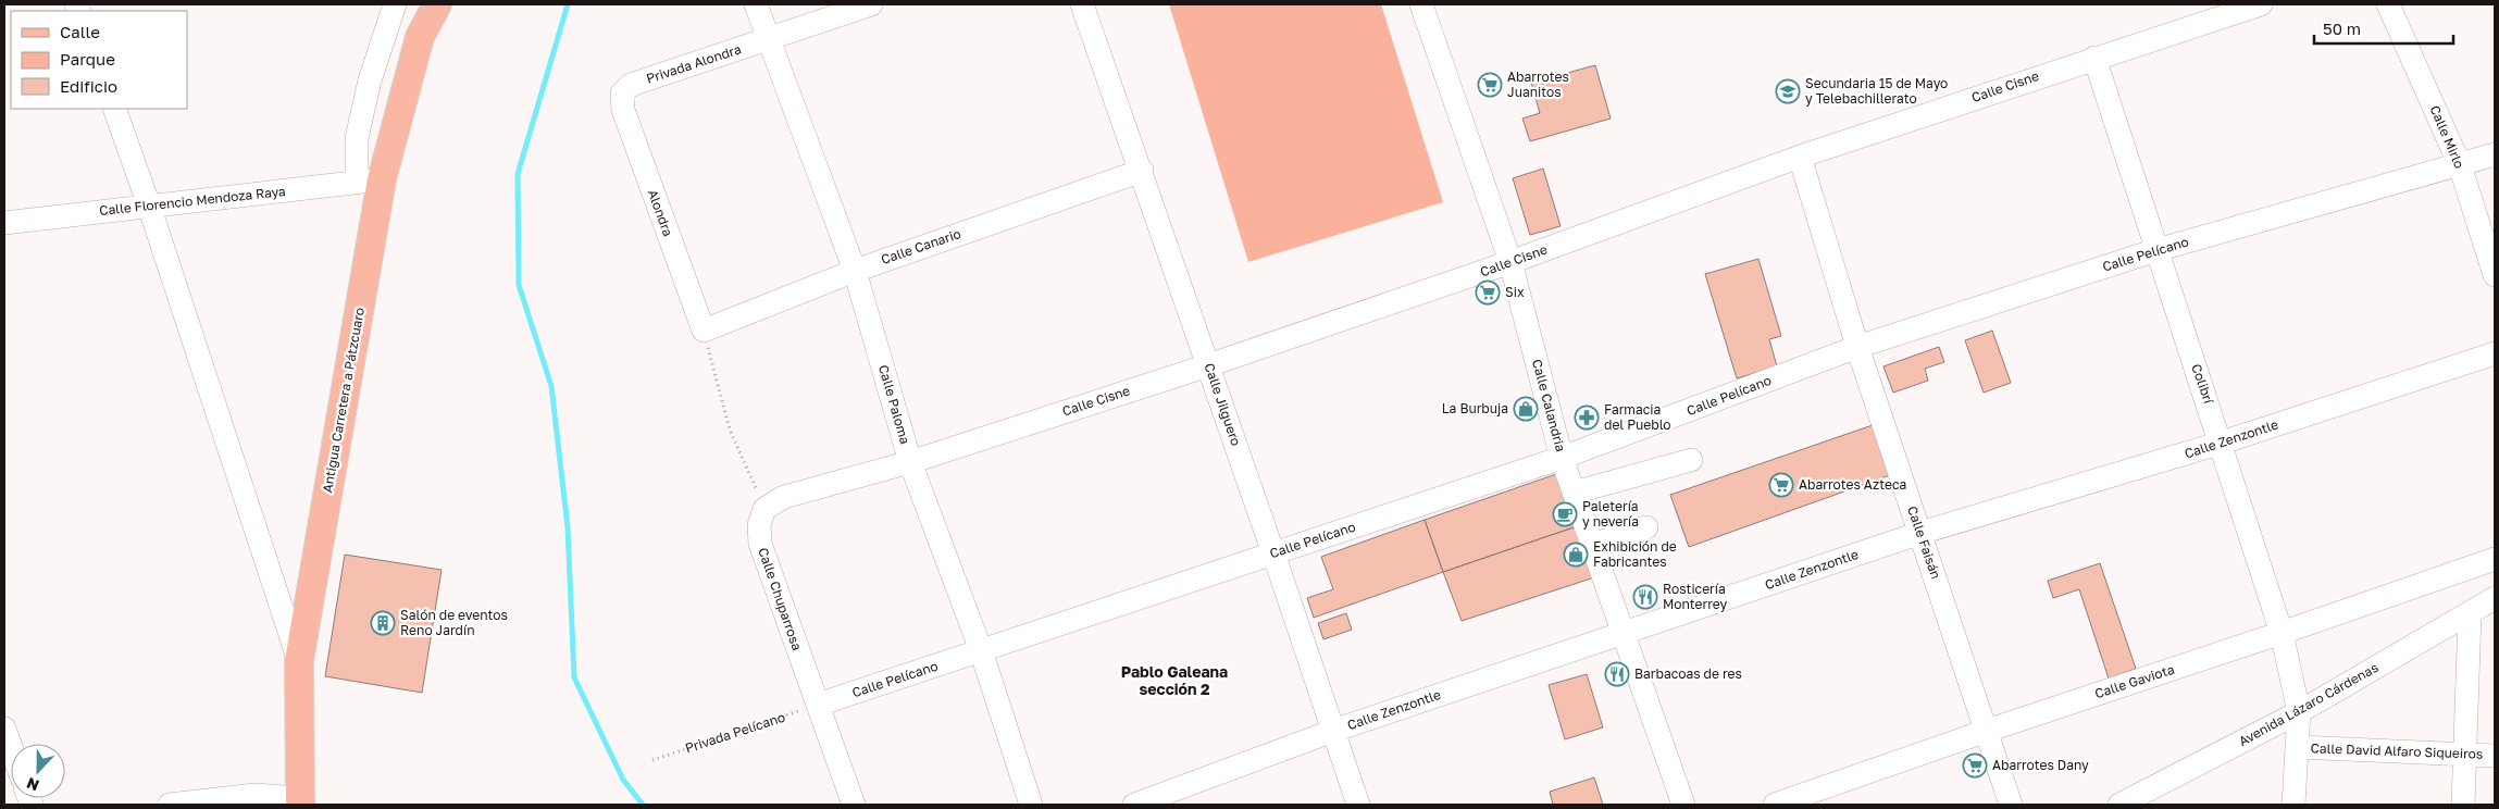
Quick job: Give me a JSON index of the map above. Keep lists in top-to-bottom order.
{
  "streets": {
    "main road": ["Antigua Carretera a Pátzcuaro"],
    "street": [
      "Privada Alondra",
      "Calle Cisne",
      "Calle Mirlo",
      "Calle Florencio Mendoza Raya",
      "Alondra",
      "Calle Canario",
      "Calle Pelícano",
      "Colibrí",
      "Calle Paloma",
      "Calle Jilguero",
      "Calle Calandria",
      "Calle Zenzontle",
      "Calle Faisán",
      "Calle Chuparrosa",
      "Calle Gaviota",
      "Avenida Lázaro Cárdenas",
      "Calle David Alfaro Siqueiros"
    ],
    "path": ["Privada Pelícano"]
  },
  "crossings": [
    ["Privada Alondra", "Alondra"],
    ["Privada Alondra", "Calle Paloma"],
    ["Calle Cisne", "Colibrí"],
    ["Calle Cisne", "Calle Paloma"],
    ["Calle Cisne", "Calle Jilguero"],
    ["Calle Cisne", "Calle Calandria"],
    ["Calle Cisne", "Calle Faisán"],
    ["Calle Cisne", "Calle Chuparrosa"],
    ["Calle Mirlo", "Calle Pelícano"],
    ["Calle Florencio Mendoza Raya", "Antigua Carretera a Pátzcuaro"],
    ["Alondra", "Calle Canario"],
    ["Calle Canario", "Calle Paloma"],
    ["Calle Canario", "Calle Jilguero"],
    ["Calle Pelícano", "Colibrí"],
    ["Calle Pelícano", "Calle Paloma"],
    ["Calle Pelícano", "Calle Jilguero"],
    ["Calle Pelícano", "Calle Calandria"],
    ["Calle Pelícano", "Calle Faisán"],
    ["Calle Pelícano", "Calle Chuparrosa"],
    ["Calle Pelícano", "Privada Pelícano"],
    ["Colibrí", "Calle Zenzontle"],
    ["Colibrí", "Calle Gaviota"],
    ["Colibrí", "Avenida Lázaro Cárdenas"],
    ["Colibrí", "Calle David Alfaro Siqueiros"],
    ["Calle Jilguero", "Calle Zenzontle"],
    ["Calle Calandria", "Calle Zenzontle"],
    ["Calle Zenzontle", "Calle Faisán"],
    ["Calle Faisán", "Calle Gaviota"],
    ["Calle Chuparrosa", "Privada Pelícano"]
  ],
  "districts": ["Pablo Galeana sección 2"],
  "places": {
    "supermarket": [
      "Abarrotes Juanitos",
      "Six",
      "Abarrotes Azteca",
      "Abarrotes Dany"
    ],
    "school or university": ["Secundaria 15 de Mayo y Telebachillerato"],
    "shop": ["La Burbuja", "Exhibición de Fabricantes"],
    "pharmacy": ["Farmacia del Pueblo"],
    "cafe": ["Paletería y nevería"],
    "restaurant": ["Rosticería Monterrey", "Barbacoas de res"],
    "building": ["Salón de eventos Reno Jardín"]
  },
  "legend": ["Calle", "Parque", "Edificio"],
  "scale_bar": "50 m",
  "north": "bottom"
}
